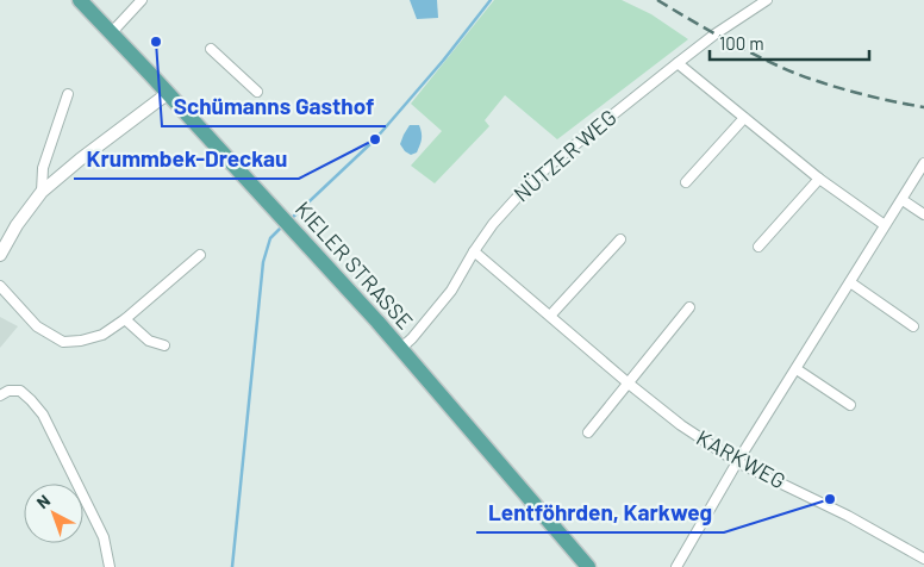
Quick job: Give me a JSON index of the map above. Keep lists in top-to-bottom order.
{
  "streets": {
    "main road": ["KIELER STRASSE"],
    "street": ["NÜTZER WEG", "KARKWEG"]
  },
  "crossings": [
    ["NÜTZER WEG", "KIELER STRASSE"],
    ["NÜTZER WEG", "KARKWEG"]
  ],
  "places": ["Schümanns Gasthof", "Krummbek-Dreckau", "Lentföhrden, Karkweg"],
  "scale_bar": "100 m",
  "north": "top left"
}
